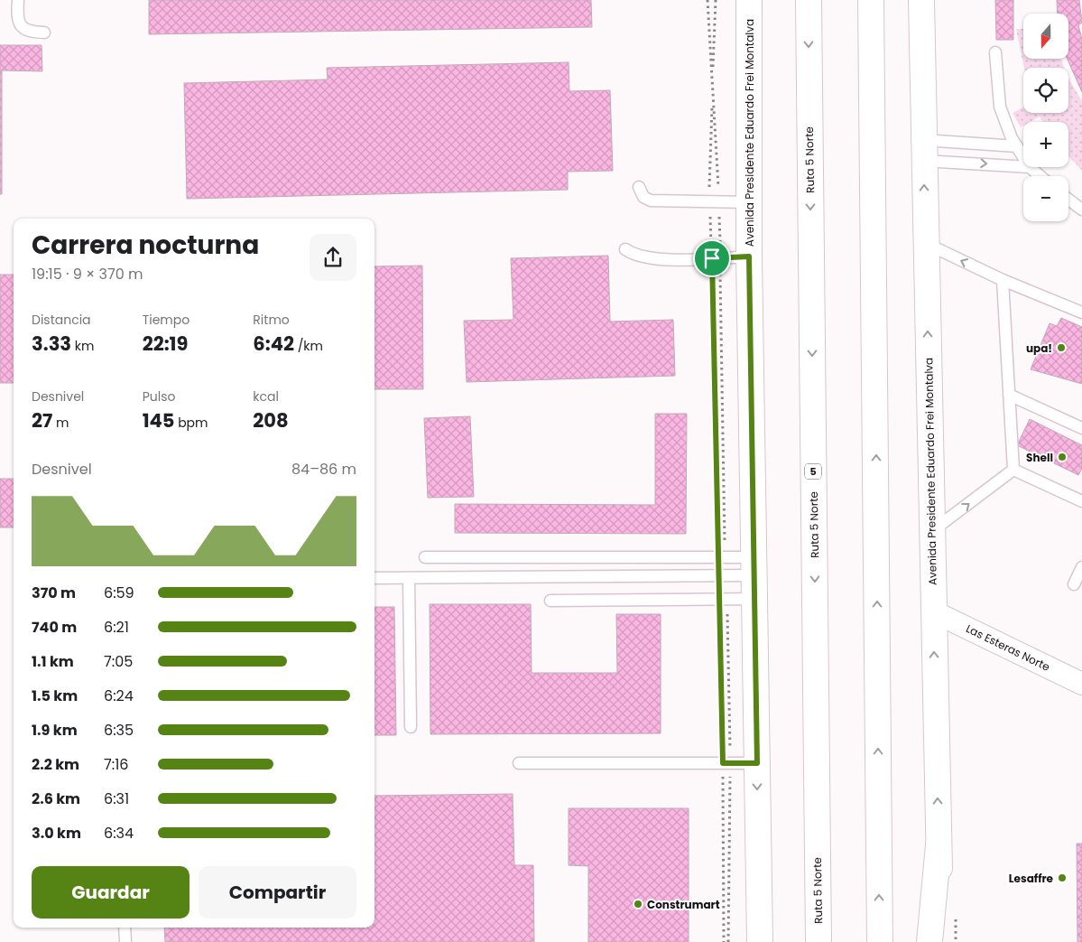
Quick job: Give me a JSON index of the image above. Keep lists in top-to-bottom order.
{
  "streets": {
    "main road": ["Avenida Presidente Eduardo Frei Montalva", "Ruta 5 Norte", "5"],
    "street": ["Las Esteras Norte"]
  },
  "crossings": [
    ["Avenida Presidente Eduardo Frei Montalva", "Las Esteras Norte"]
  ],
  "places": [
    "upa!",
    "Shell",
    "Lesaffre",
    "Construmart"
  ],
  "north": "bottom",
  "page": {
    "map_buttons": ["+", "−"],
    "heading": ["Carrera nocturna", "19:15 · 9 × 370 m"],
    "stats": [
      ["Distancia", "3.33 km"],
      ["Tiempo", "22:19"],
      ["Ritmo", "6:42 /km"],
      ["Desnivel", "27 m"],
      ["Pulso", "145 bpm"],
      ["kcal", "208"]
    ],
    "chart": ["Desnivel", "84–86 m"],
    "list": [
      {
        "name": "370 m",
        "note": "6:59"
      },
      {
        "name": "740 m",
        "note": "6:21"
      },
      {
        "name": "1.1 km",
        "note": "7:05"
      },
      {
        "name": "1.5 km",
        "note": "6:24"
      },
      {
        "name": "1.9 km",
        "note": "6:35"
      },
      {
        "name": "2.2 km",
        "note": "7:16"
      },
      {
        "name": "2.6 km",
        "note": "6:31"
      },
      {
        "name": "3.0 km",
        "note": "6:34"
      }
    ],
    "buttons": ["Guardar", "Compartir"]
  }
}
